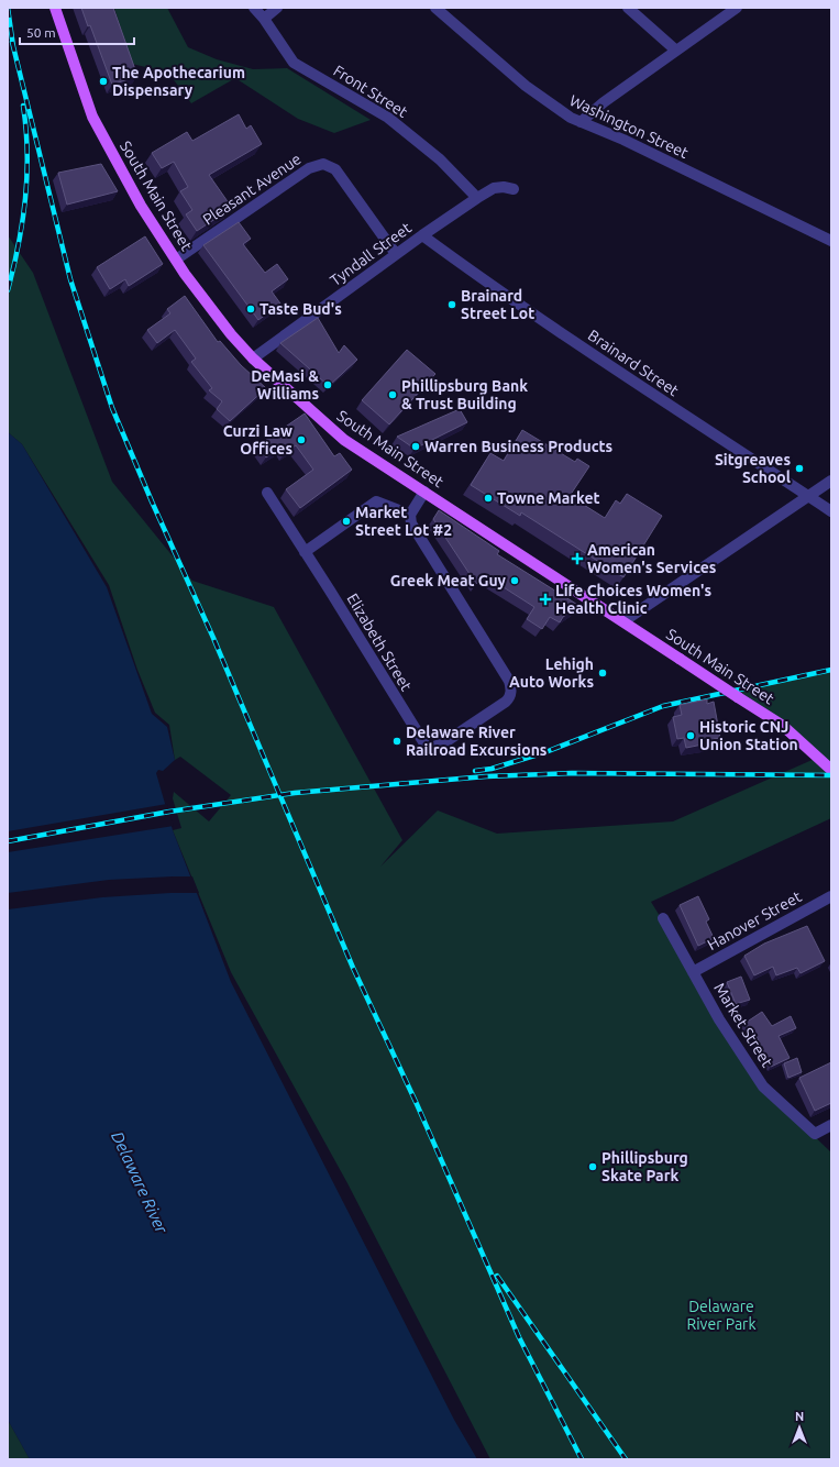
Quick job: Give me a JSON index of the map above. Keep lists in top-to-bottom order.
{
  "streets": {
    "main road": ["South Main Street"],
    "street": [
      "Front Street",
      "Washington Street",
      "Pleasant Avenue",
      "Tyndall Street",
      "Brainard Street",
      "Elizabeth Street",
      "Hanover Street",
      "Market Street"
    ]
  },
  "crossings": [
    ["Front Street", "Tyndall Street"],
    ["Pleasant Avenue", "South Main Street"],
    ["Pleasant Avenue", "Tyndall Street"],
    ["South Main Street", "Tyndall Street"],
    ["Tyndall Street", "Brainard Street"],
    ["Hanover Street", "Market Street"]
  ],
  "water": ["Delaware River"],
  "parks": ["Delaware River Park"],
  "places": {
    "other": [
      "The Apothecarium Dispensary",
      "Brainard Street Lot",
      "Taste Bud's",
      "DeMasi & Williams",
      "Phillipsburg Bank & Trust Building",
      "Curzi Law Offices",
      "Warren Business Products",
      "Sitgreaves School",
      "Towne Market",
      "Market Street Lot #2",
      "Greek Meat Guy",
      "Lehigh Auto Works",
      "Historic CNJ Union Station",
      "Delaware River Railroad Excursions",
      "Phillipsburg Skate Park"
    ],
    "health": ["American Women's Services", "Life Choices Women's Health Clinic"]
  },
  "scale_bar": "50 m",
  "north": "top"
}
